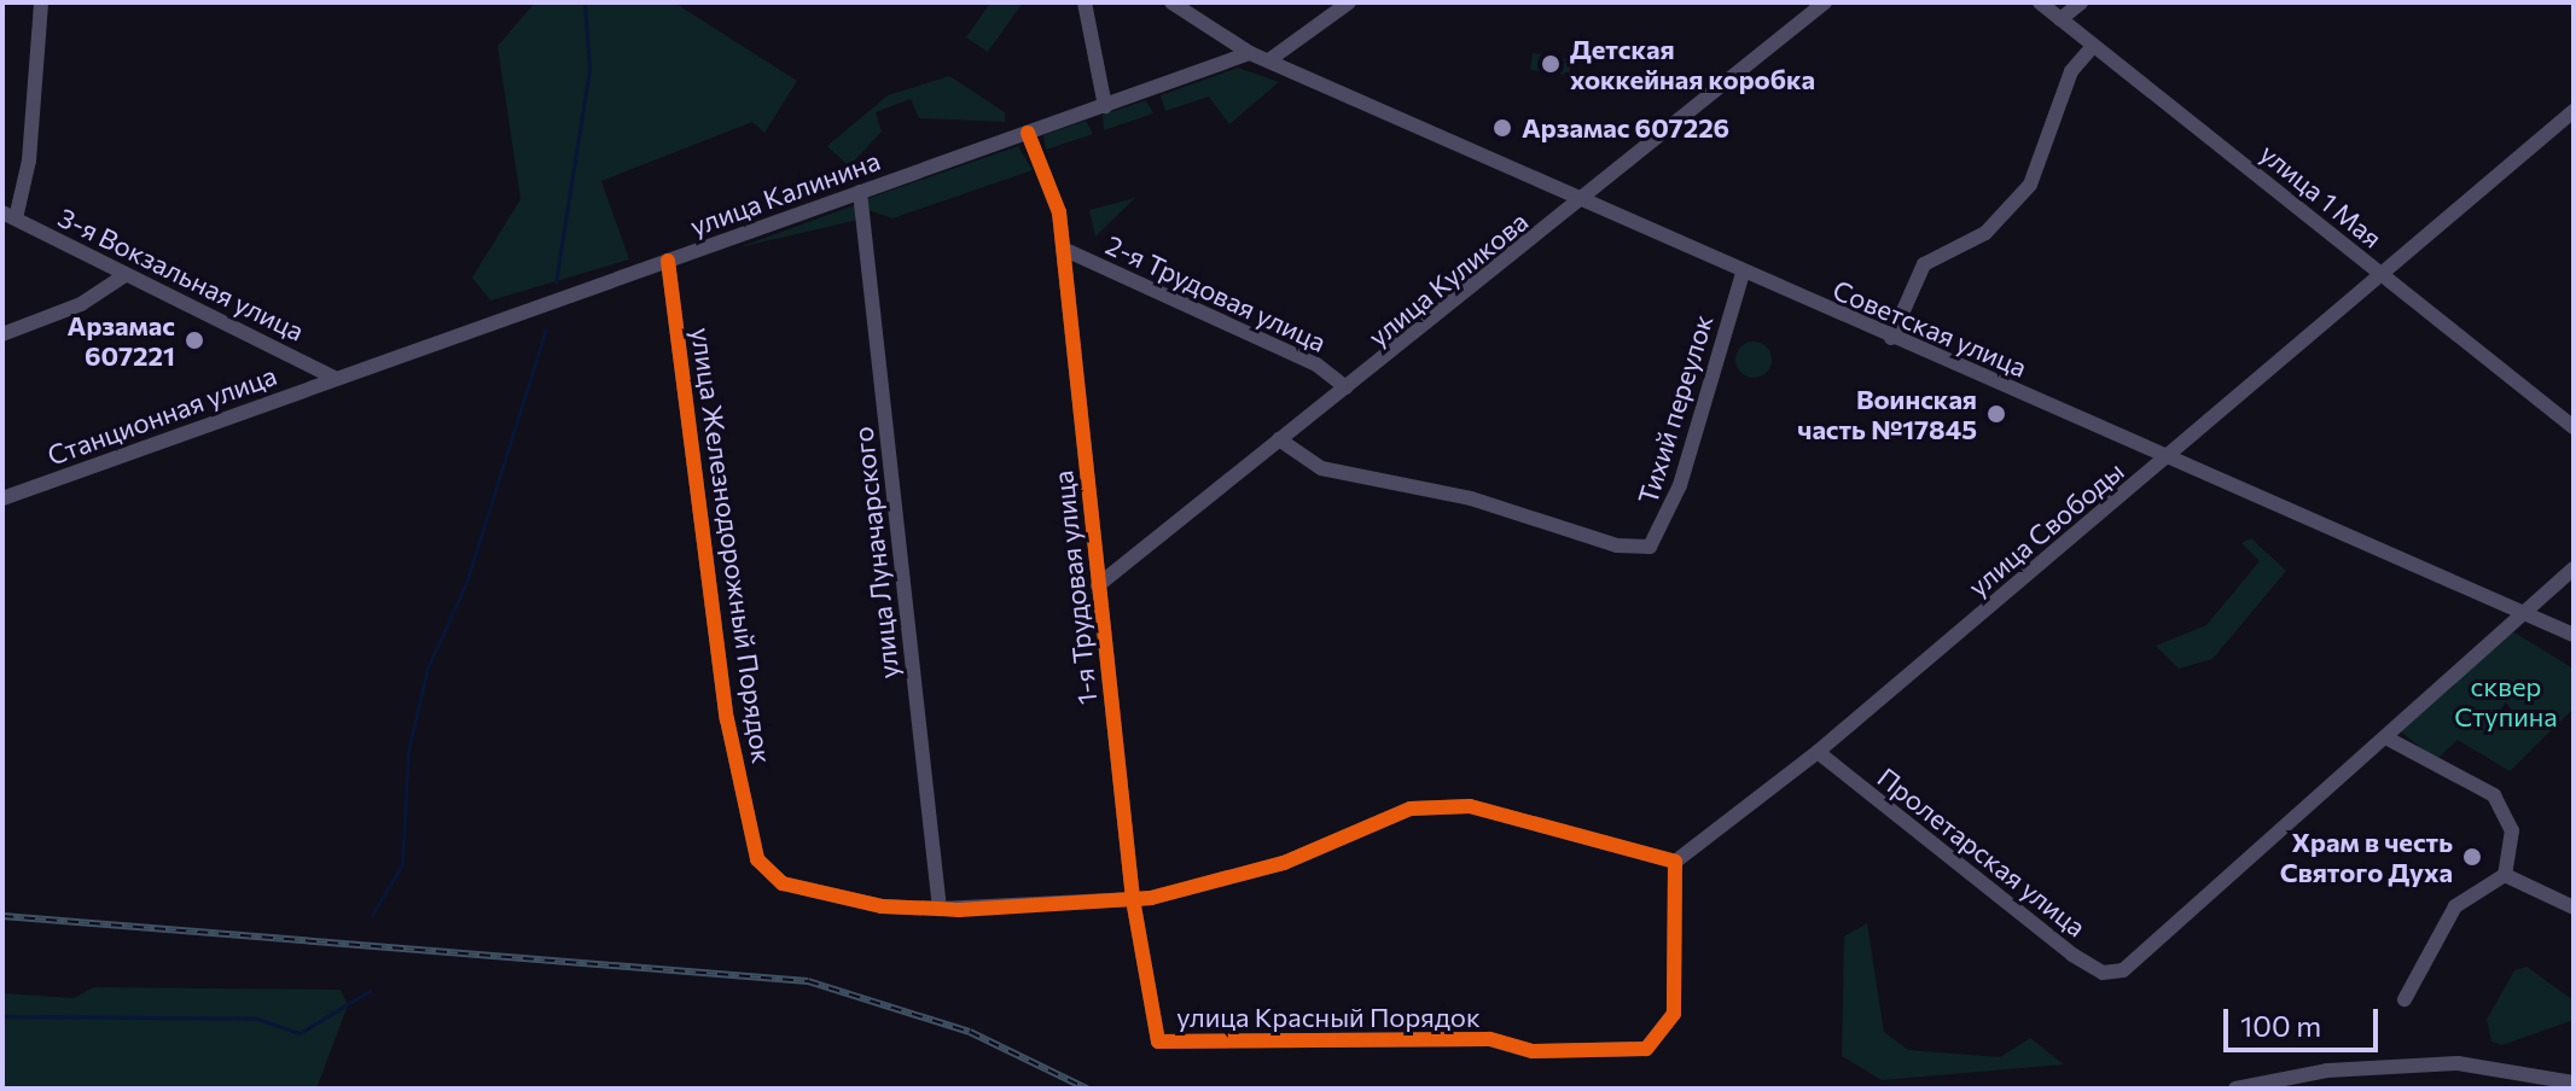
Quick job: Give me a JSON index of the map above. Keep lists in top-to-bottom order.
{
  "streets": {
    "street": [
      "улица Калинина",
      "улица 1 Мая",
      "3-я Вокзальная улица",
      "улица Куликова",
      "2-я Трудовая улица",
      "Советская улица",
      "Тихий переулок",
      "Станционная улица",
      "улица Свободы",
      "улица Железнодорожный Порядок",
      "улица Луначарского",
      "1-я Трудовая улица",
      "Пролетарская улица",
      "улица Красный Порядок"
    ]
  },
  "crossings": [
    ["улица Калинина", "3-я Вокзальная улица"],
    ["улица Калинина", "Советская улица"],
    ["улица Калинина", "Станционная улица"],
    ["улица Калинина", "улица Железнодорожный Порядок"],
    ["улица Калинина", "улица Луначарского"],
    ["улица Калинина", "1-я Трудовая улица"],
    ["улица 1 Мая", "улица Свободы"],
    ["3-я Вокзальная улица", "Станционная улица"],
    ["улица Куликова", "2-я Трудовая улица"],
    ["улица Куликова", "Советская улица"],
    ["улица Куликова", "Тихий переулок"],
    ["улица Куликова", "1-я Трудовая улица"],
    ["2-я Трудовая улица", "1-я Трудовая улица"],
    ["Советская улица", "Тихий переулок"],
    ["Советская улица", "улица Свободы"],
    ["улица Свободы", "Пролетарская улица"],
    ["улица Свободы", "улица Красный Порядок"],
    ["улица Железнодорожный Порядок", "улица Луначарского"],
    ["1-я Трудовая улица", "улица Красный Порядок"]
  ],
  "parks": ["сквер Ступина"],
  "places": [
    "Детская хоккейная коробка",
    "Арзамас 607226",
    "Арзамас 607221",
    "Воинская часть №17845",
    "Храм в честь Святого Духа"
  ],
  "scale_bar": "100 m"
}
